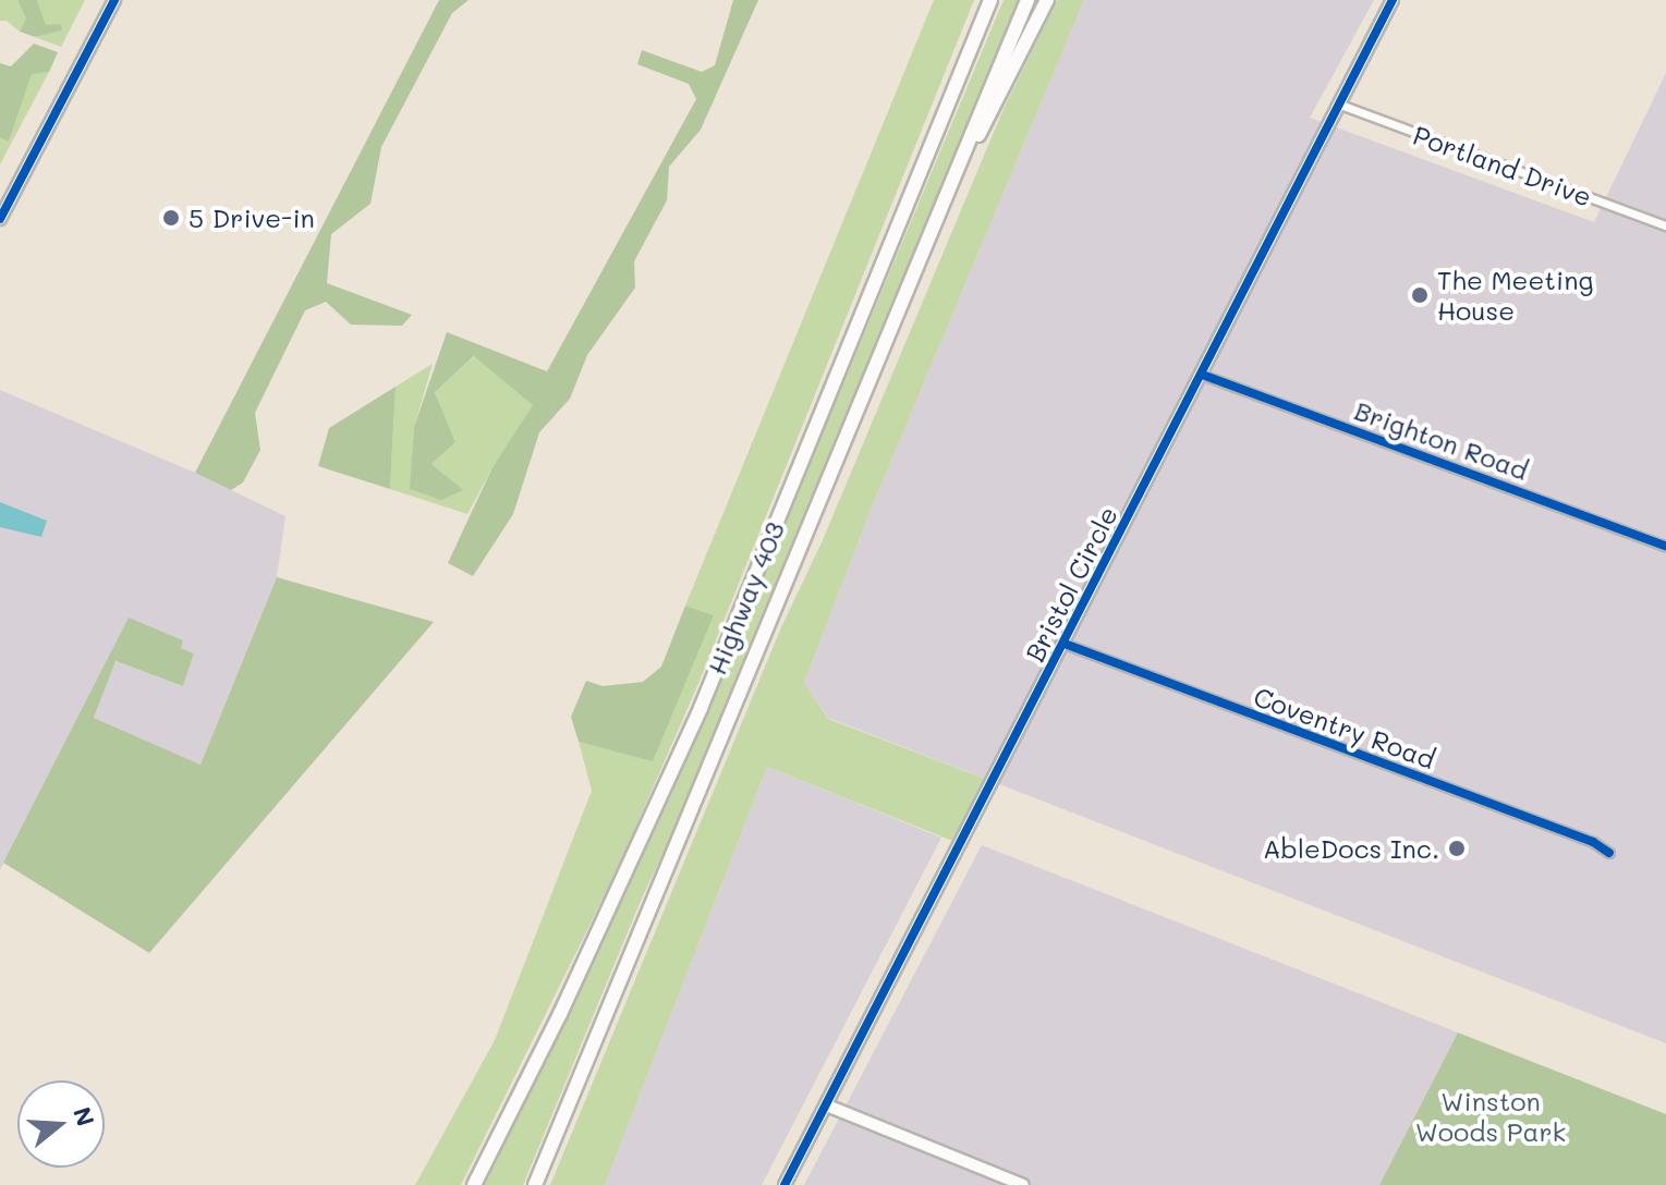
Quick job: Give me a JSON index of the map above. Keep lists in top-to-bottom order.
{
  "streets": {
    "highway": ["Highway 403"],
    "street": [
      "Portland Drive",
      "Brighton Road",
      "Bristol Circle",
      "Coventry Road"
    ]
  },
  "crossings": [
    ["Portland Drive", "Bristol Circle"],
    ["Brighton Road", "Bristol Circle"],
    ["Bristol Circle", "Coventry Road"]
  ],
  "parks": ["Winston Woods Park"],
  "places": ["5 Drive-in", "The Meeting House", "AbleDocs Inc."],
  "north": "right"
}
